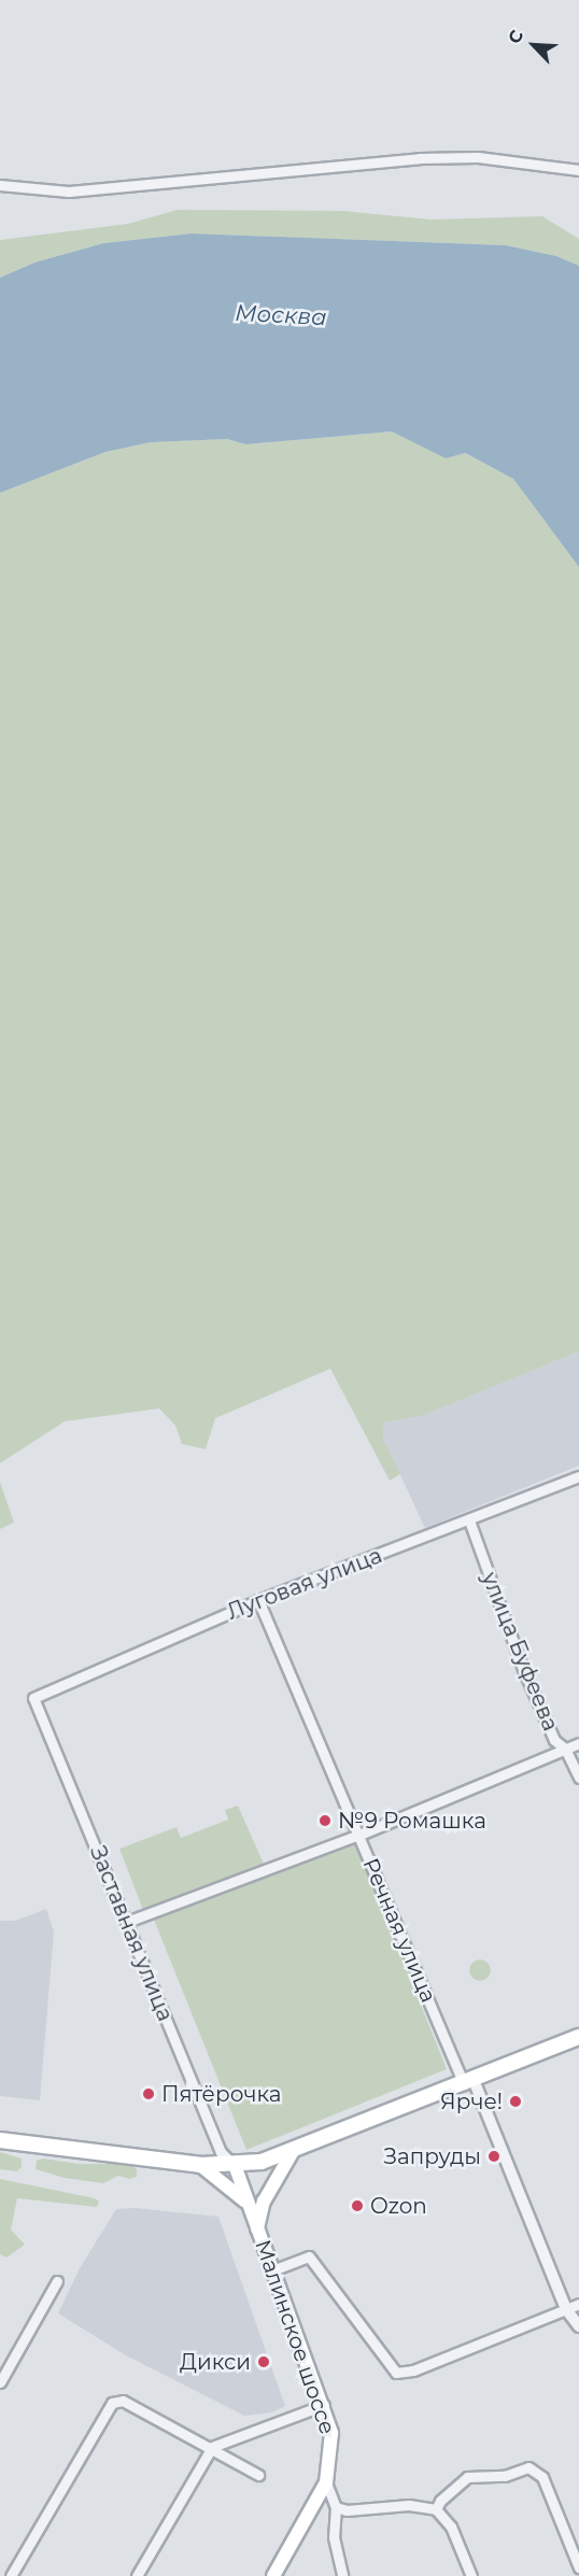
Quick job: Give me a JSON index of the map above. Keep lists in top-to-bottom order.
{
  "streets": {
    "main road": ["Малинское шоссе"],
    "street": [
      "Луговая улица",
      "улица Буфеева",
      "Речная улица",
      "Заставная улица"
    ]
  },
  "crossings": [
    ["Луговая улица", "улица Буфеева"],
    ["Луговая улица", "Речная улица"],
    ["Луговая улица", "Заставная улица"],
    ["Заставная улица", "Малинское шоссе"]
  ],
  "water": ["Москва"],
  "places": [
    "№9 Ромашка",
    "Пятёрочка",
    "Ярче!",
    "Запруды",
    "Ozon",
    "Дикси"
  ],
  "north": "top left"
}
